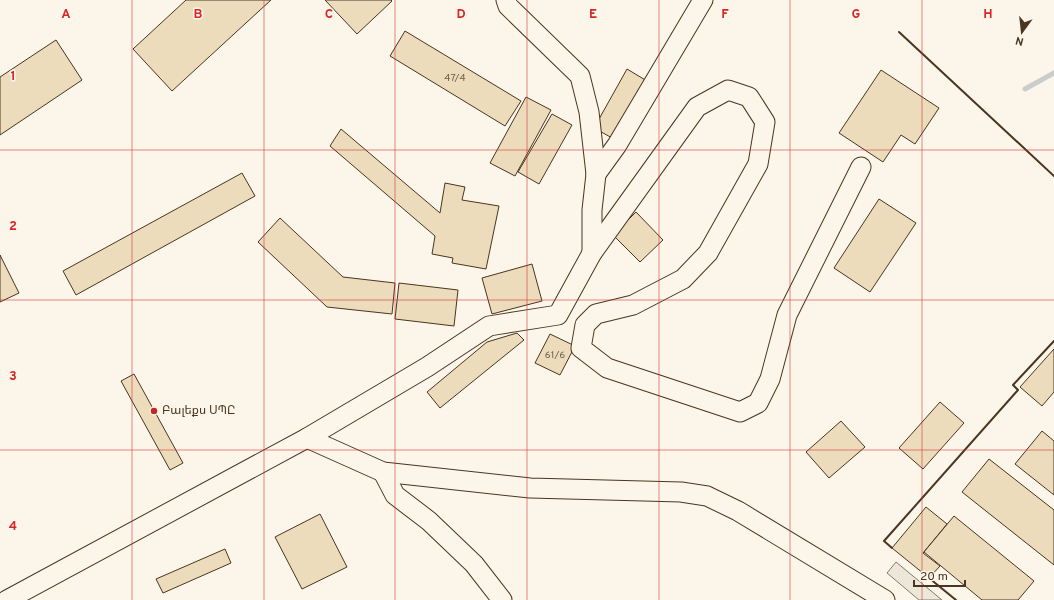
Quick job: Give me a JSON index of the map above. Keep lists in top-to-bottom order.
{
  "places": ["Բալեքս ՍՊԸ"],
  "house_numbers": ["47/4", "61/6"],
  "scale_bar": "20 m",
  "north": "bottom",
  "grid": {
    "columns": [
      "A",
      "B",
      "C",
      "D",
      "E",
      "F",
      "G",
      "H"
    ],
    "rows": [
      "1",
      "2",
      "3",
      "4"
    ]
  }
}
